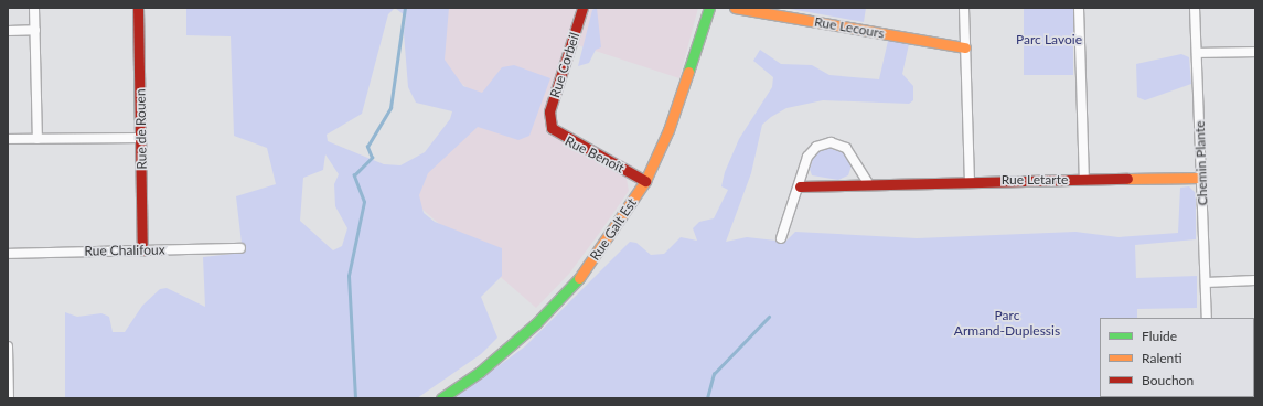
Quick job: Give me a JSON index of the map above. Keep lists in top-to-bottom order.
{
  "streets": {
    "street": [
      "Rue Lecours",
      "Rue Corbeil",
      "Rue de Rouen",
      "Rue Benoît",
      "Chemin Plante",
      "Rue Letarte",
      "Rue Galt Est",
      "Rue Chalifoux"
    ]
  },
  "crossings": [
    ["Rue Corbeil", "Rue Benoît"],
    ["Rue de Rouen", "Rue Chalifoux"],
    ["Rue Benoît", "Rue Galt Est"],
    ["Chemin Plante", "Rue Letarte"]
  ],
  "parks": ["Parc Lavoie", "Parc Armand-Duplessis"],
  "legend": ["Fluide", "Ralenti", "Bouchon"]
}
